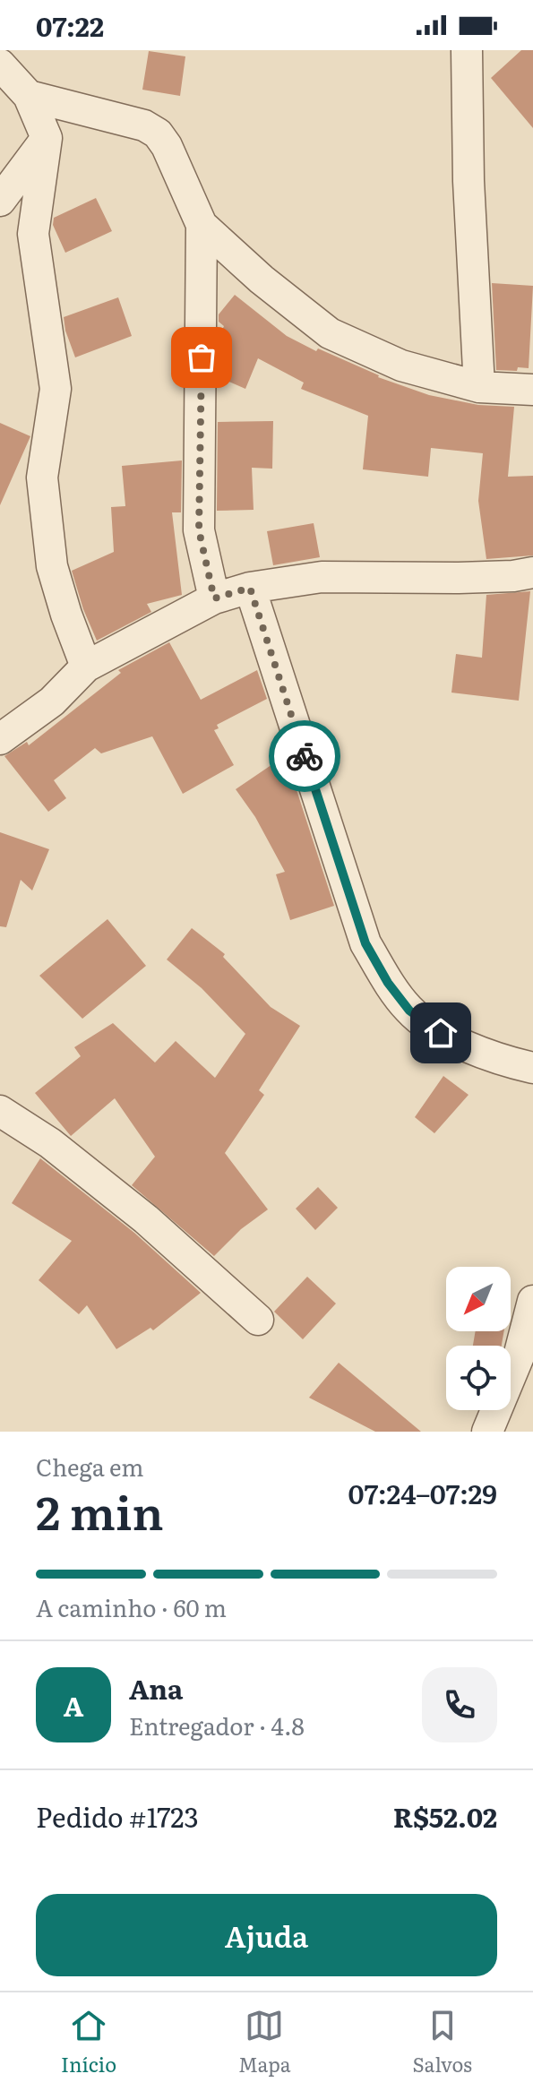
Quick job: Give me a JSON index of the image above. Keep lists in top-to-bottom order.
{
  "north": "bottom left",
  "page": {
    "status": "07:22",
    "heading": ["2 min", "Chega em", "07:24–07:29"],
    "panel": [
      "Ana",
      "Entregador · 4.8",
      "Pedido #1723",
      "R$52.02"
    ],
    "bar": "A caminho · 60 m",
    "round": "A",
    "buttons": "Ajuda",
    "tabs": ["Início", "Mapa", "Salvos"]
  }
}
